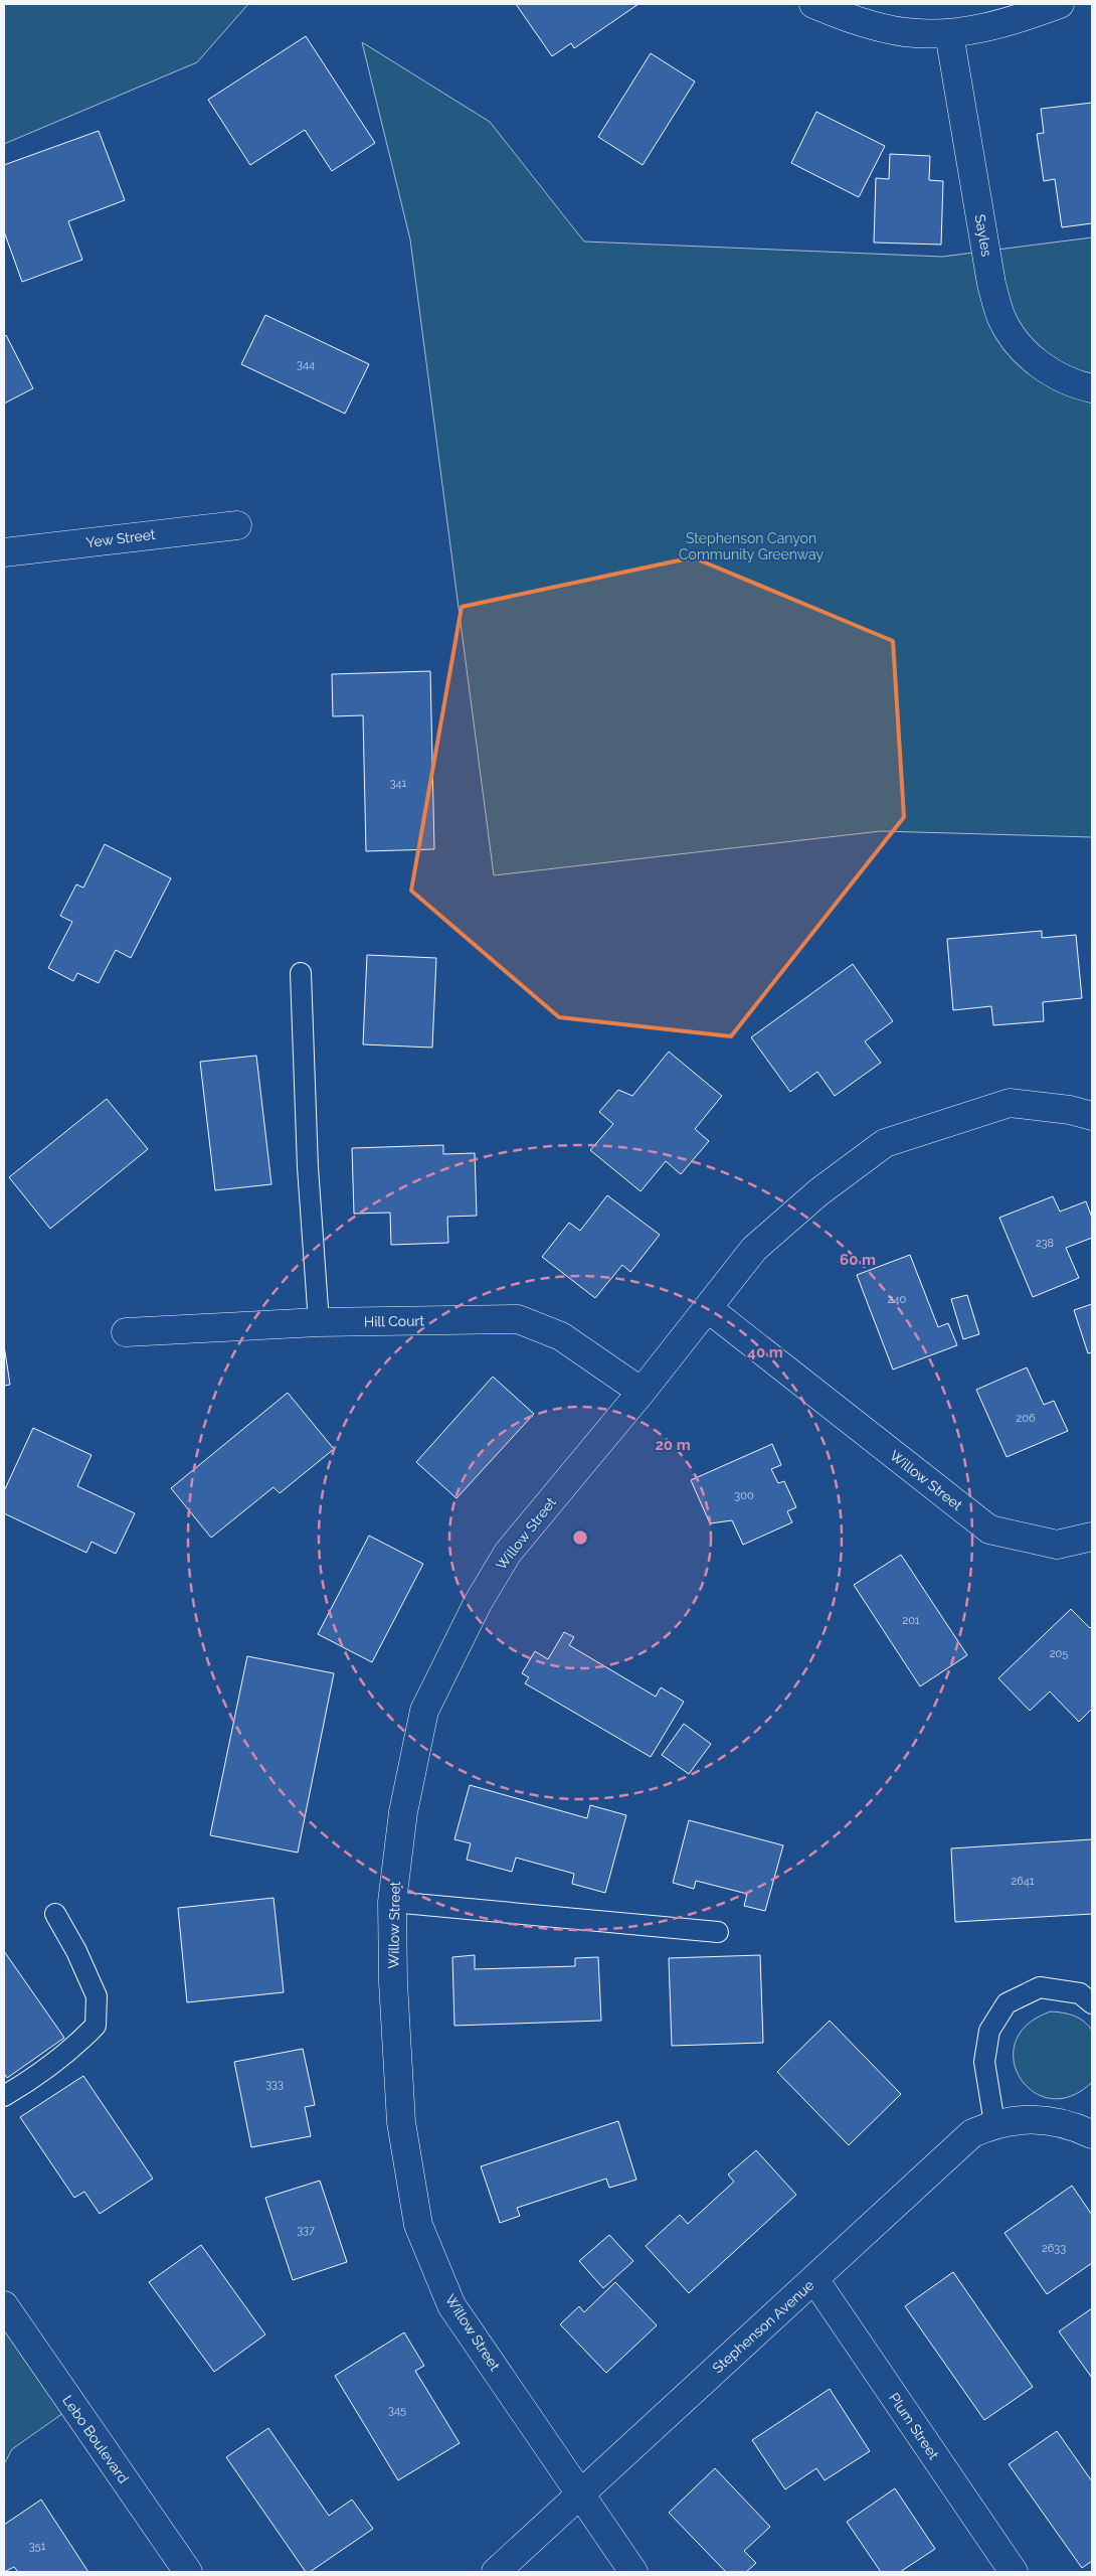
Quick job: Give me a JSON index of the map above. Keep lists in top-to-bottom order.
{
  "streets": {
    "street": [
      "Sayles",
      "Yew Street",
      "Hill Court",
      "Willow Street",
      "Stephenson Avenue",
      "Plum Street",
      "Lebo Boulevard"
    ]
  },
  "crossings": [
    ["Hill Court", "Willow Street"],
    ["Willow Street", "Stephenson Avenue"],
    ["Stephenson Avenue", "Plum Street"]
  ],
  "parks": ["Stephenson Canyon Community Greenway"],
  "house_numbers": [
    "344",
    "341",
    "238",
    "240",
    "206",
    "300",
    "201",
    "205",
    "2641",
    "333",
    "337",
    "2633",
    "345",
    "351"
  ],
  "rings": ["60 m", "40 m", "20 m"]
}
